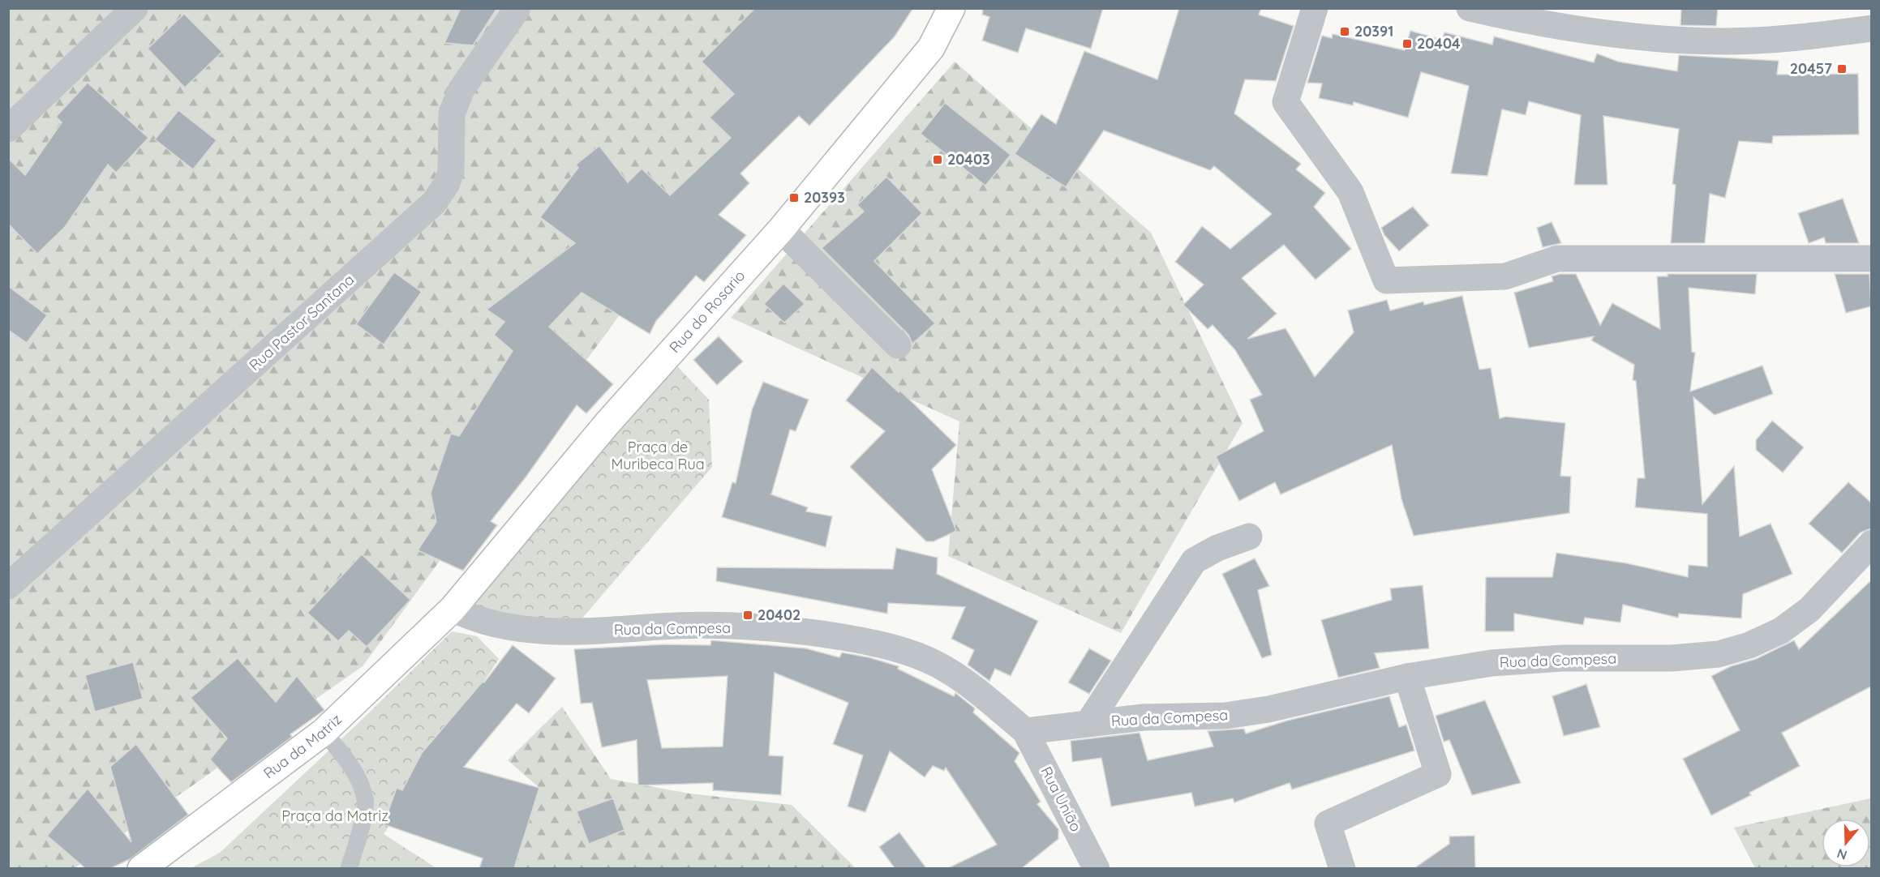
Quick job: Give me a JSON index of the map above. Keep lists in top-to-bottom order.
{
  "streets": {
    "street": [
      "Rua do Rosario",
      "Rua Pastor Santana",
      "Rua da Compesa",
      "Rua da Matriz",
      "Rua União"
    ]
  },
  "crossings": [
    ["Rua do Rosario", "Rua da Compesa"],
    ["Rua do Rosario", "Rua da Matriz"],
    ["Rua da Compesa", "Rua da Matriz"],
    ["Rua da Compesa", "Rua União"]
  ],
  "parks": ["Praça de Muribeca Rua", "Praça da Matriz"],
  "places": {
    "transit": [
      "20391",
      "20404",
      "20457",
      "20403",
      "20393",
      "20402"
    ]
  },
  "north": "bottom"
}
